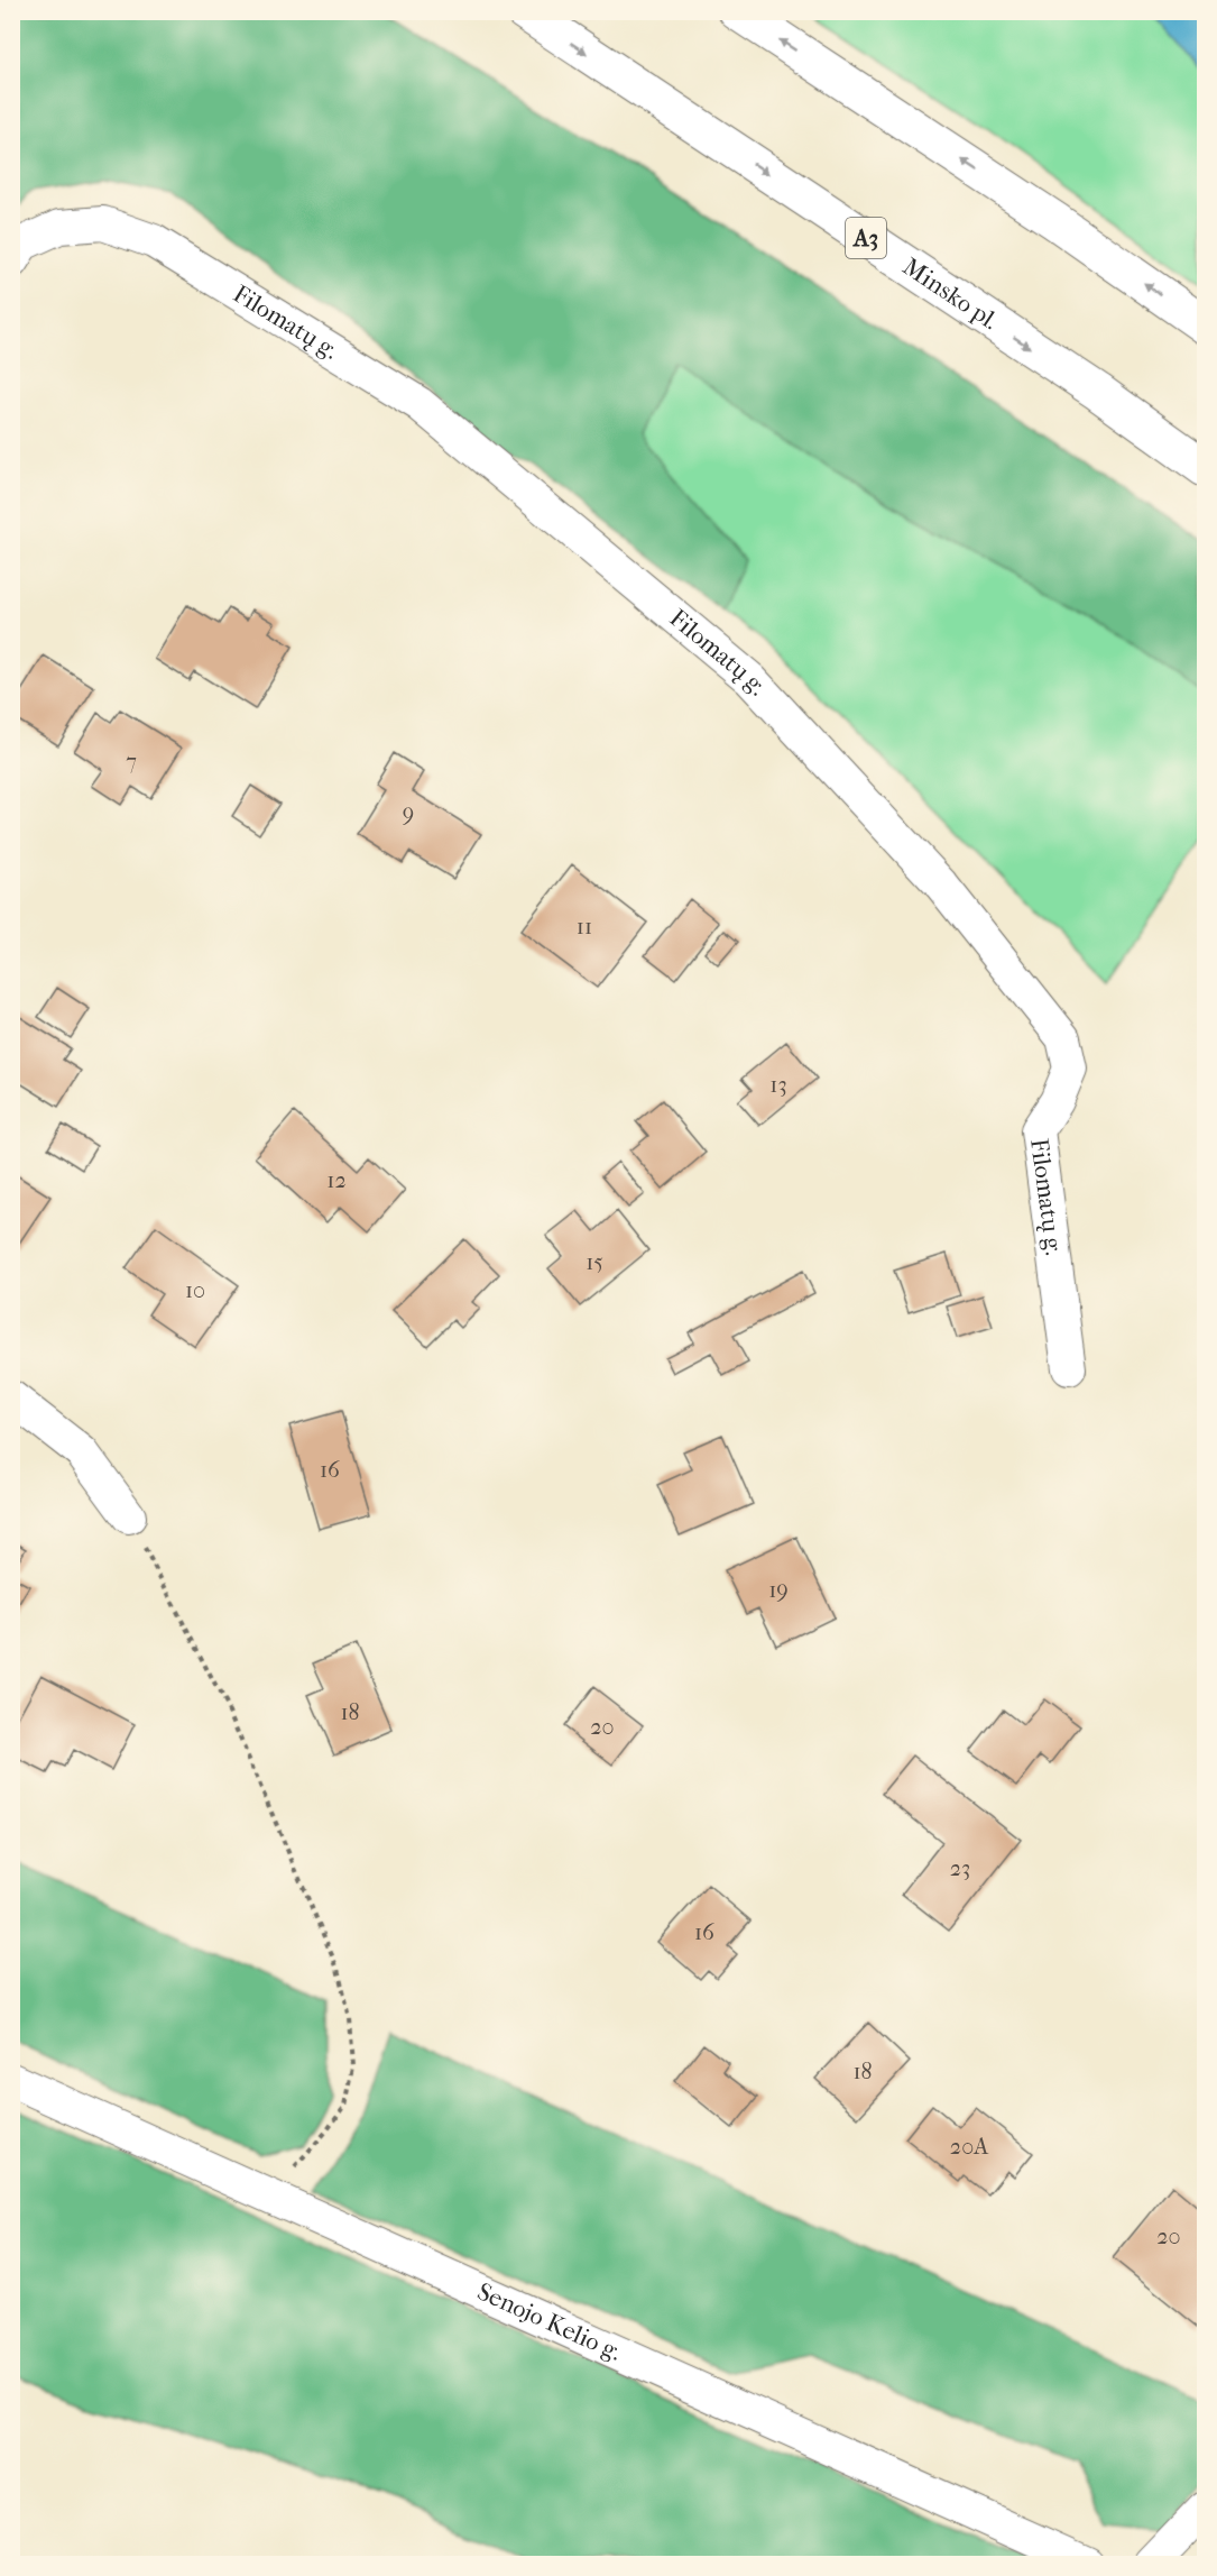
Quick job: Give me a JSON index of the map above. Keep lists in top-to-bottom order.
{
  "streets": {
    "highway": ["A3", "Minsko pl."],
    "street": ["Filomatų g.", "Senojo Kelio g."]
  },
  "house_numbers": [
    "7",
    "9",
    "11",
    "13",
    "12",
    "15",
    "10",
    "16",
    "19",
    "18",
    "20",
    "23",
    "16",
    "18",
    "20A",
    "20"
  ]
}
